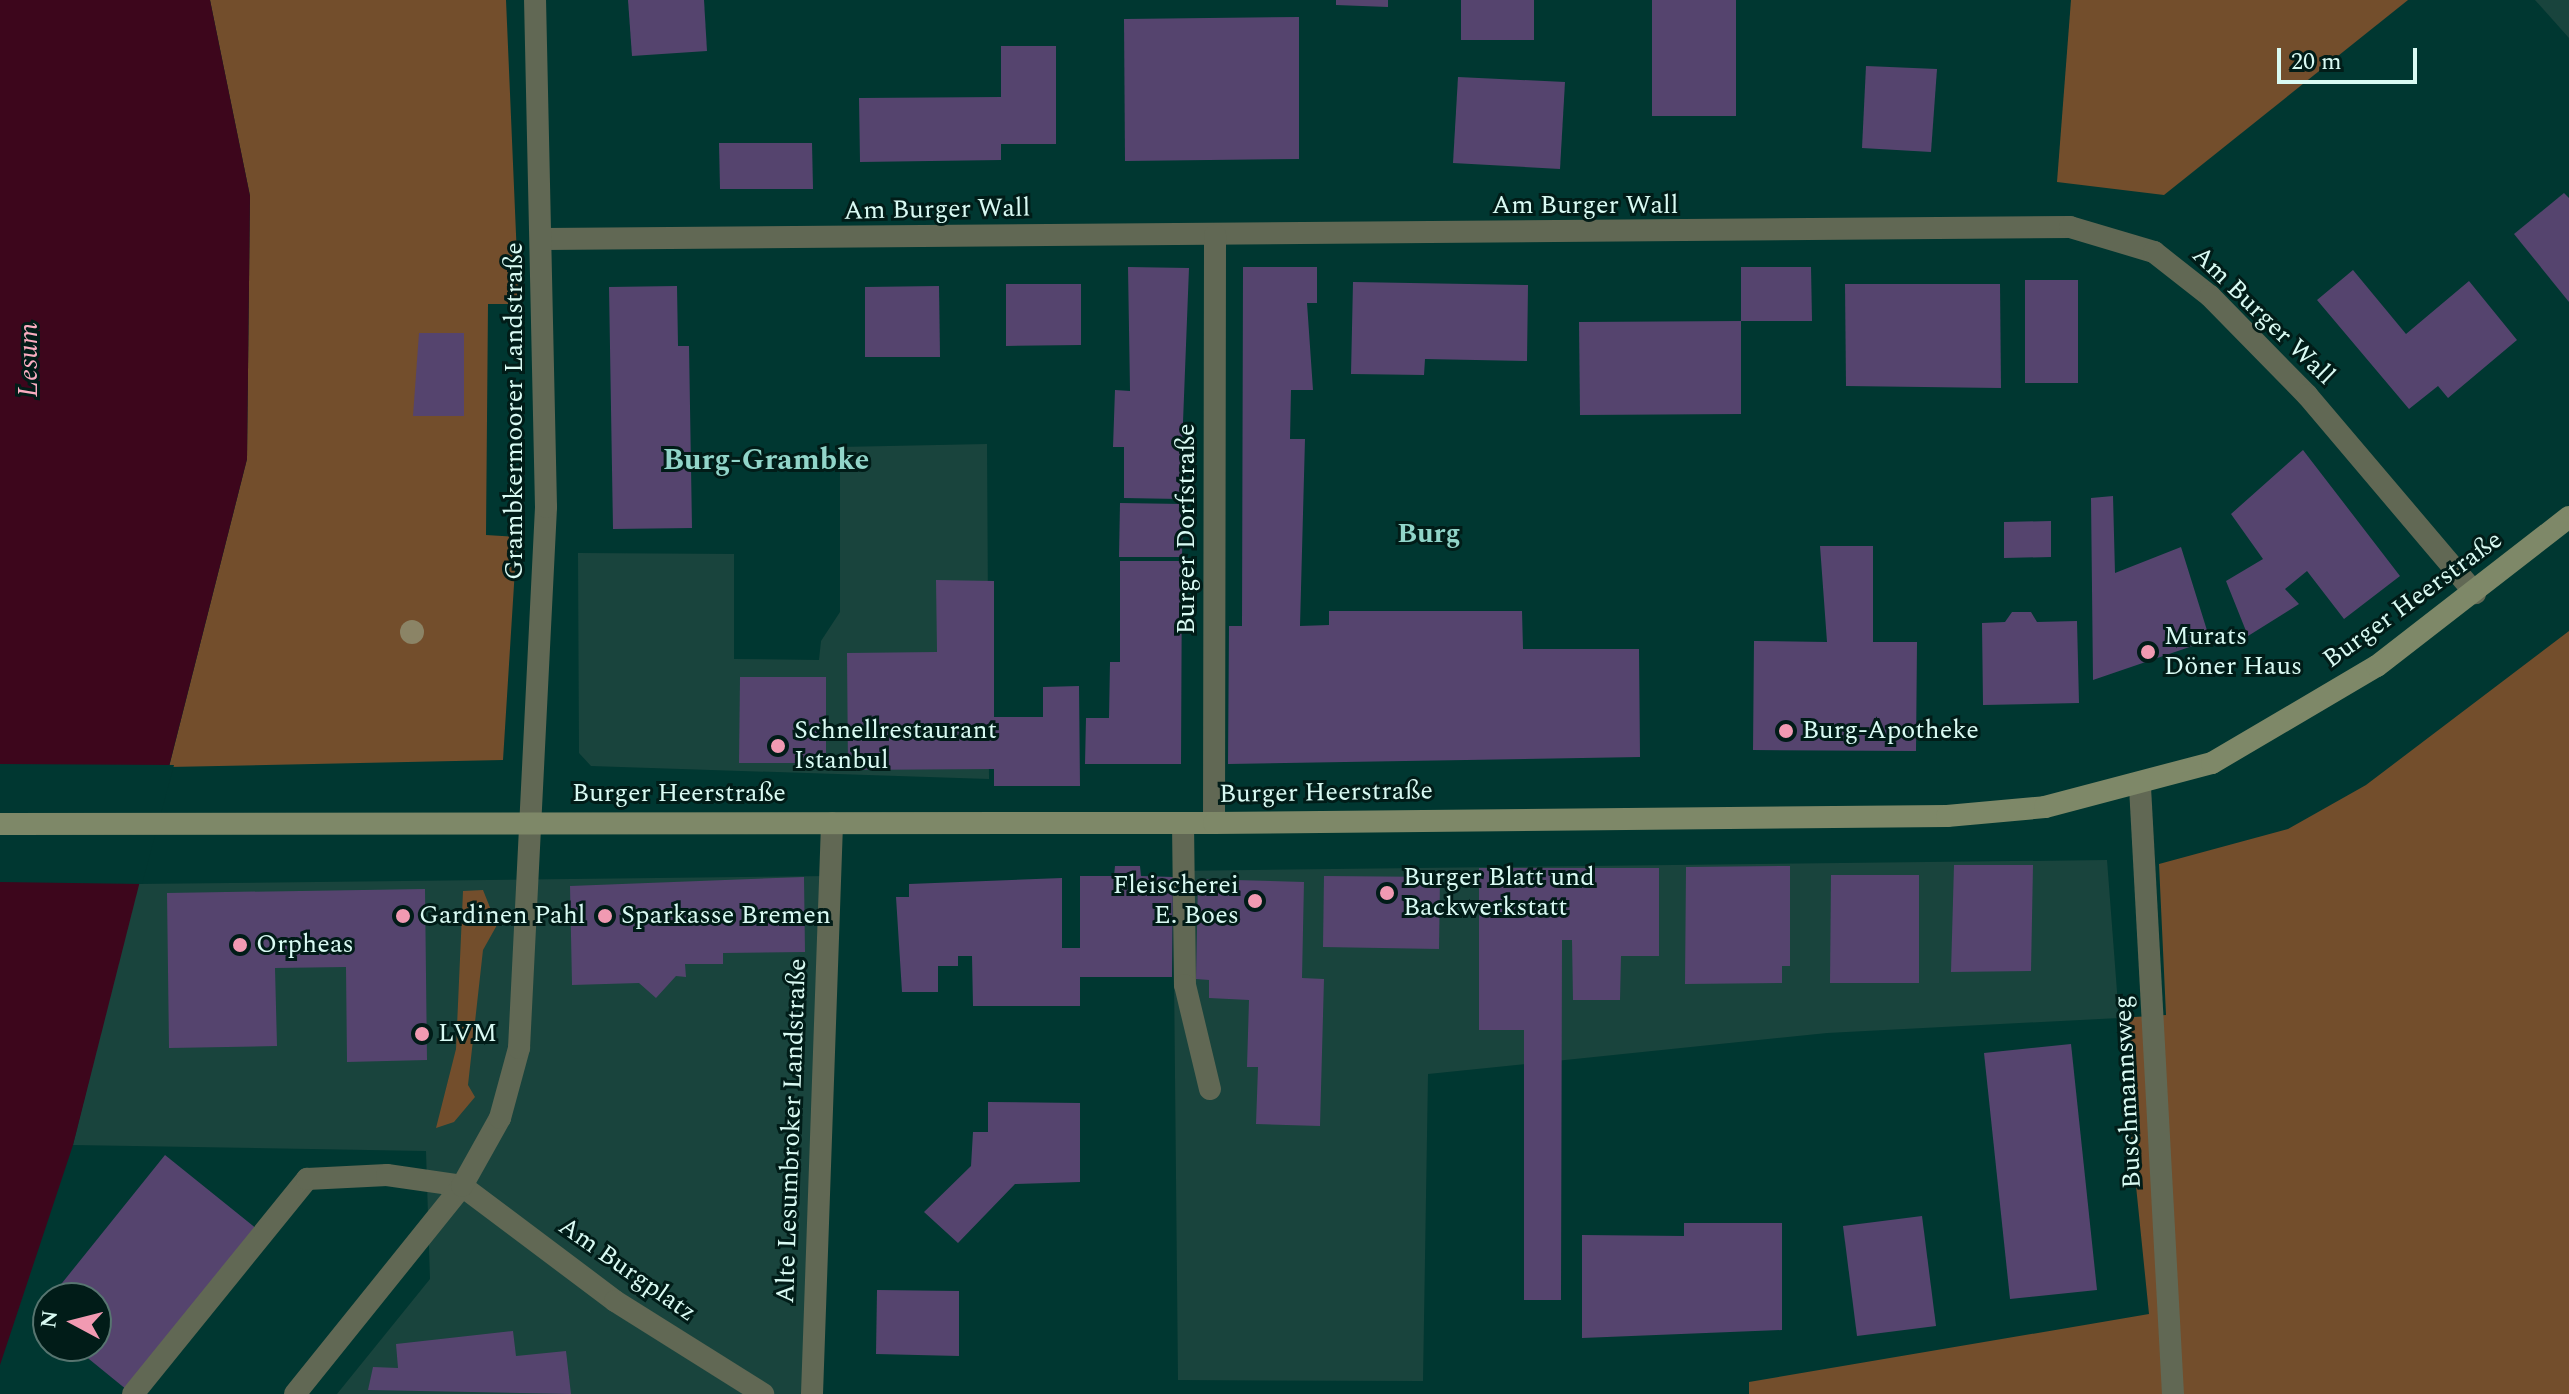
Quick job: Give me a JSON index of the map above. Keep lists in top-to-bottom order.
{
  "streets": {
    "main road": ["Burger Heerstraße"],
    "street": [
      "Am Burger Wall",
      "Grambkermoorer Landstraße",
      "Burger Dorfstraße",
      "Buschmannsweg",
      "Alte Lesumbroker Landstraße",
      "Am Burgplatz"
    ]
  },
  "crossings": [
    ["Am Burger Wall", "Grambkermoorer Landstraße"],
    ["Am Burger Wall", "Burger Dorfstraße"],
    ["Am Burger Wall", "Burger Heerstraße"],
    ["Grambkermoorer Landstraße", "Burger Heerstraße"],
    ["Grambkermoorer Landstraße", "Am Burgplatz"],
    ["Burger Dorfstraße", "Burger Heerstraße"],
    ["Burger Heerstraße", "Buschmannsweg"],
    ["Burger Heerstraße", "Alte Lesumbroker Landstraße"]
  ],
  "districts": ["Burg-Grambke", "Burg"],
  "water": ["Lesum"],
  "places": [
    "Murats Döner Haus",
    "Burg-Apotheke",
    "Schnellrestaurant Istanbul",
    "Burger Blatt und Backwerkstatt",
    "Fleischerei E. Boes",
    "Gardinen Pahl",
    "Sparkasse Bremen",
    "Orpheas",
    "LVM"
  ],
  "scale_bar": "20 m",
  "north": "left"
}
